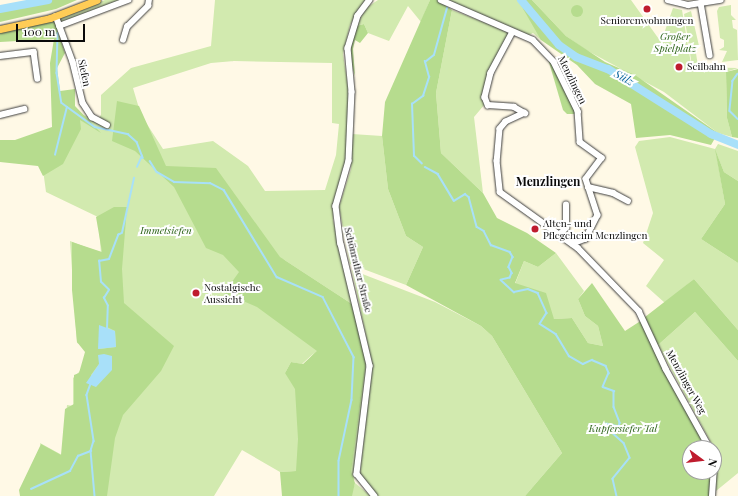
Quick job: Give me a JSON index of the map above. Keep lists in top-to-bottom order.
{
  "streets": {
    "street": [
      "Siefen",
      "Menzlingen",
      "Schönrather Straße",
      "Menzlinger Weg"
    ]
  },
  "districts": ["Menzlingen"],
  "water": ["Sülz"],
  "parks": ["Großer Spielplatz", "Immetsiefen", "Kupfersiefer Tal"],
  "places": [
    "Seniorenwohnungen",
    "Seilbahn",
    "Alten- und Pflegeheim Menzlingen",
    "Nostalgische Aussicht"
  ],
  "scale_bar": "100 m",
  "north": "right"
}
